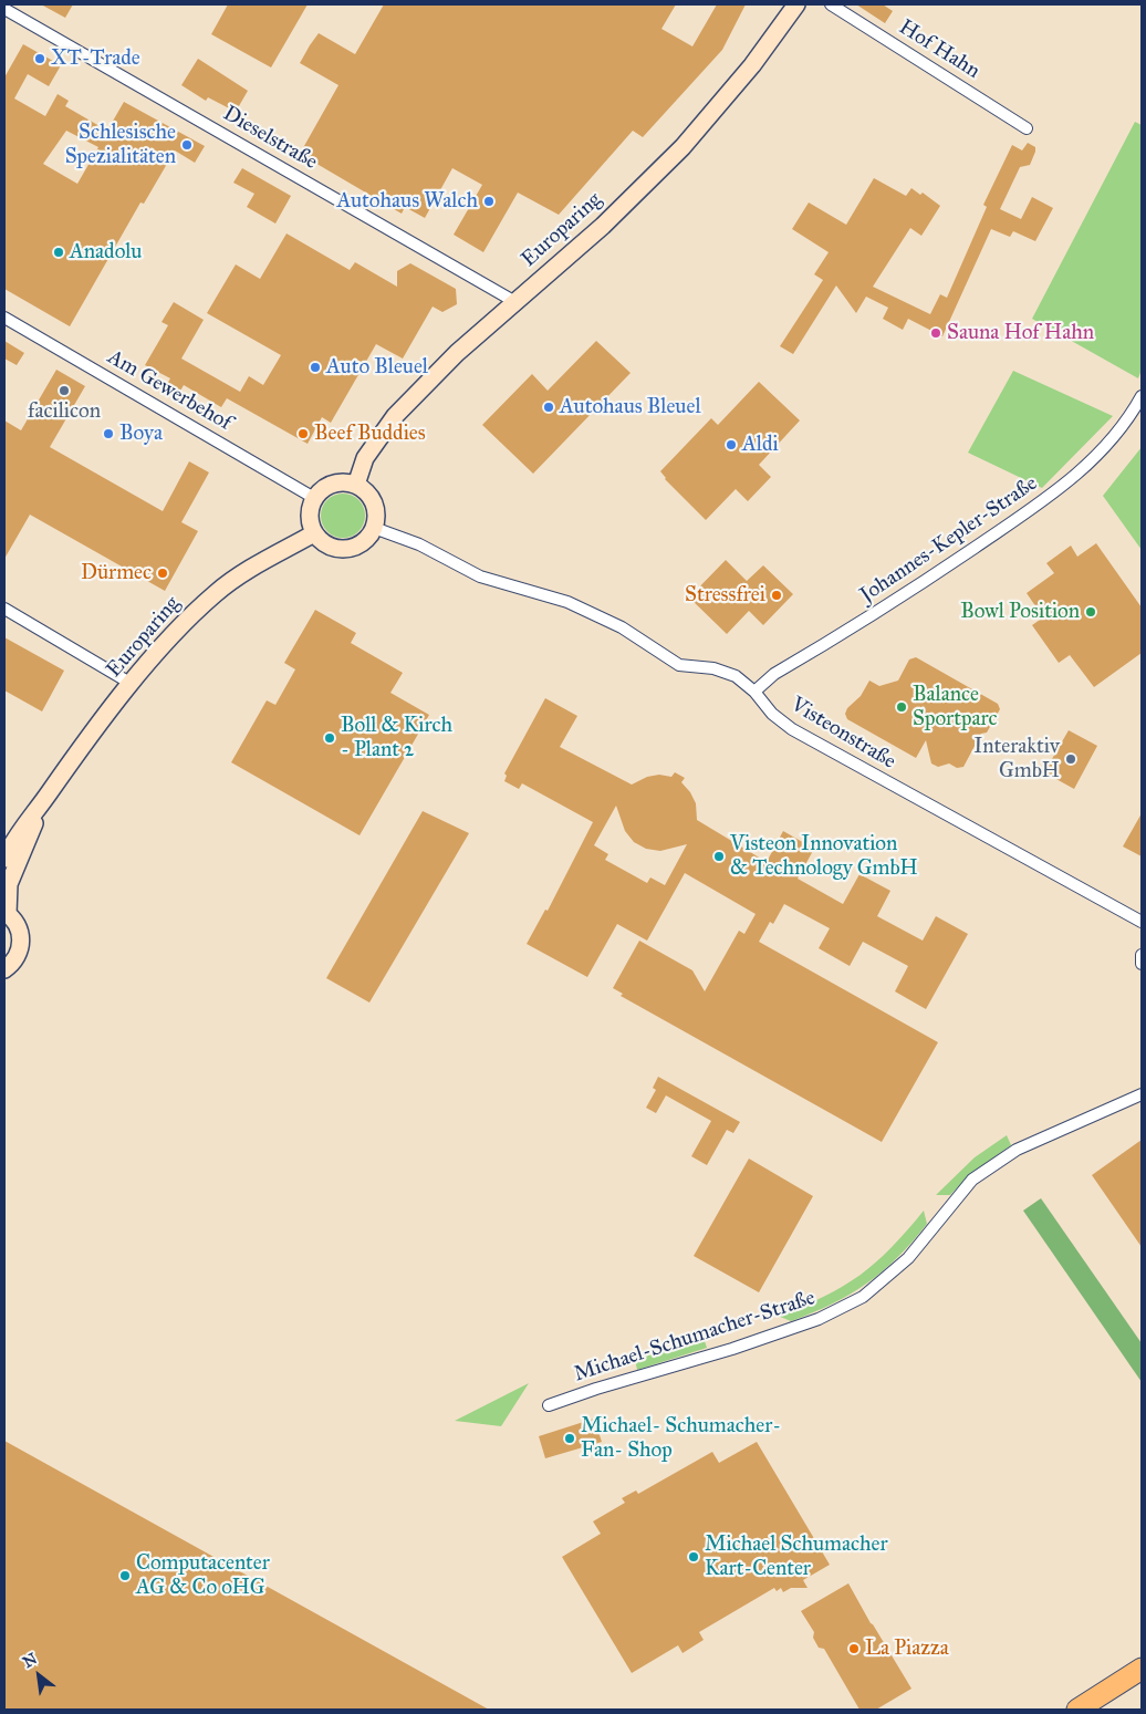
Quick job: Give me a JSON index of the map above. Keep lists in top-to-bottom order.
{
  "streets": {
    "street": [
      "Hof Hahn",
      "Dieselstraße",
      "Europaring",
      "Am Gewerbehof",
      "Johannes-Kepler-Straße",
      "Visteonstraße",
      "Michael-Schumacher-Straße"
    ]
  },
  "crossings": [
    ["Dieselstraße", "Europaring"],
    ["Europaring", "Am Gewerbehof"],
    ["Europaring", "Visteonstraße"],
    ["Am Gewerbehof", "Visteonstraße"],
    ["Johannes-Kepler-Straße", "Visteonstraße"]
  ],
  "places": [
    "XT-Trade",
    "Schlesische Spezialitäten",
    "Autohaus Walch",
    "Anadolu",
    "Sauna Hof Hahn",
    "Auto Bleuel",
    "facilicon",
    "Autohaus Bleuel",
    "Boya",
    "Beef Buddies",
    "Aldi",
    "Dürmec",
    "Stressfrei",
    "Bowl Position",
    "Balance Sportparc",
    "Boll & Kirch - Plant 2",
    "Interaktiv GmbH",
    "Visteon Innovation & Technology GmbH",
    "Michael- Schumacher- Fan- Shop",
    "Michael Schumacher Kart-Center",
    "Computacenter AG & Co oHG",
    "La Piazza"
  ],
  "north": "top left"
}
